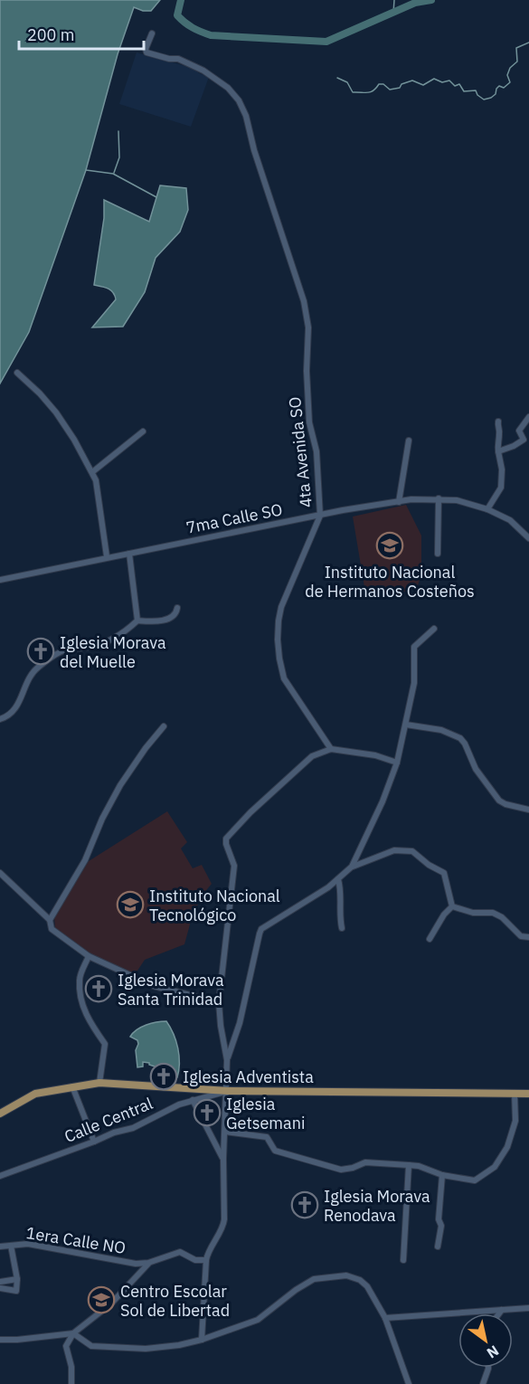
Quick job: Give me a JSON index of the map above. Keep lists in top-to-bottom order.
{
  "streets": {
    "street": [
      "4ta Avenida SO",
      "7ma Calle SO",
      "Calle Central",
      "1era Calle NO"
    ]
  },
  "crossings": [
    ["4ta Avenida SO", "7ma Calle SO"]
  ],
  "places": {
    "school or university": ["Instituto Nacional de Hermanos Costeños", "Instituto Nacional Tecnológico", "Centro Escolar Sol de Libertad"],
    "church": [
      "Iglesia Morava del Muelle",
      "Iglesia Morava Santa Trinidad",
      "Iglesia Adventista",
      "Iglesia Getsemani",
      "Iglesia Morava Renodava"
    ]
  },
  "scale_bar": "200 m",
  "north": "bottom right"
}
